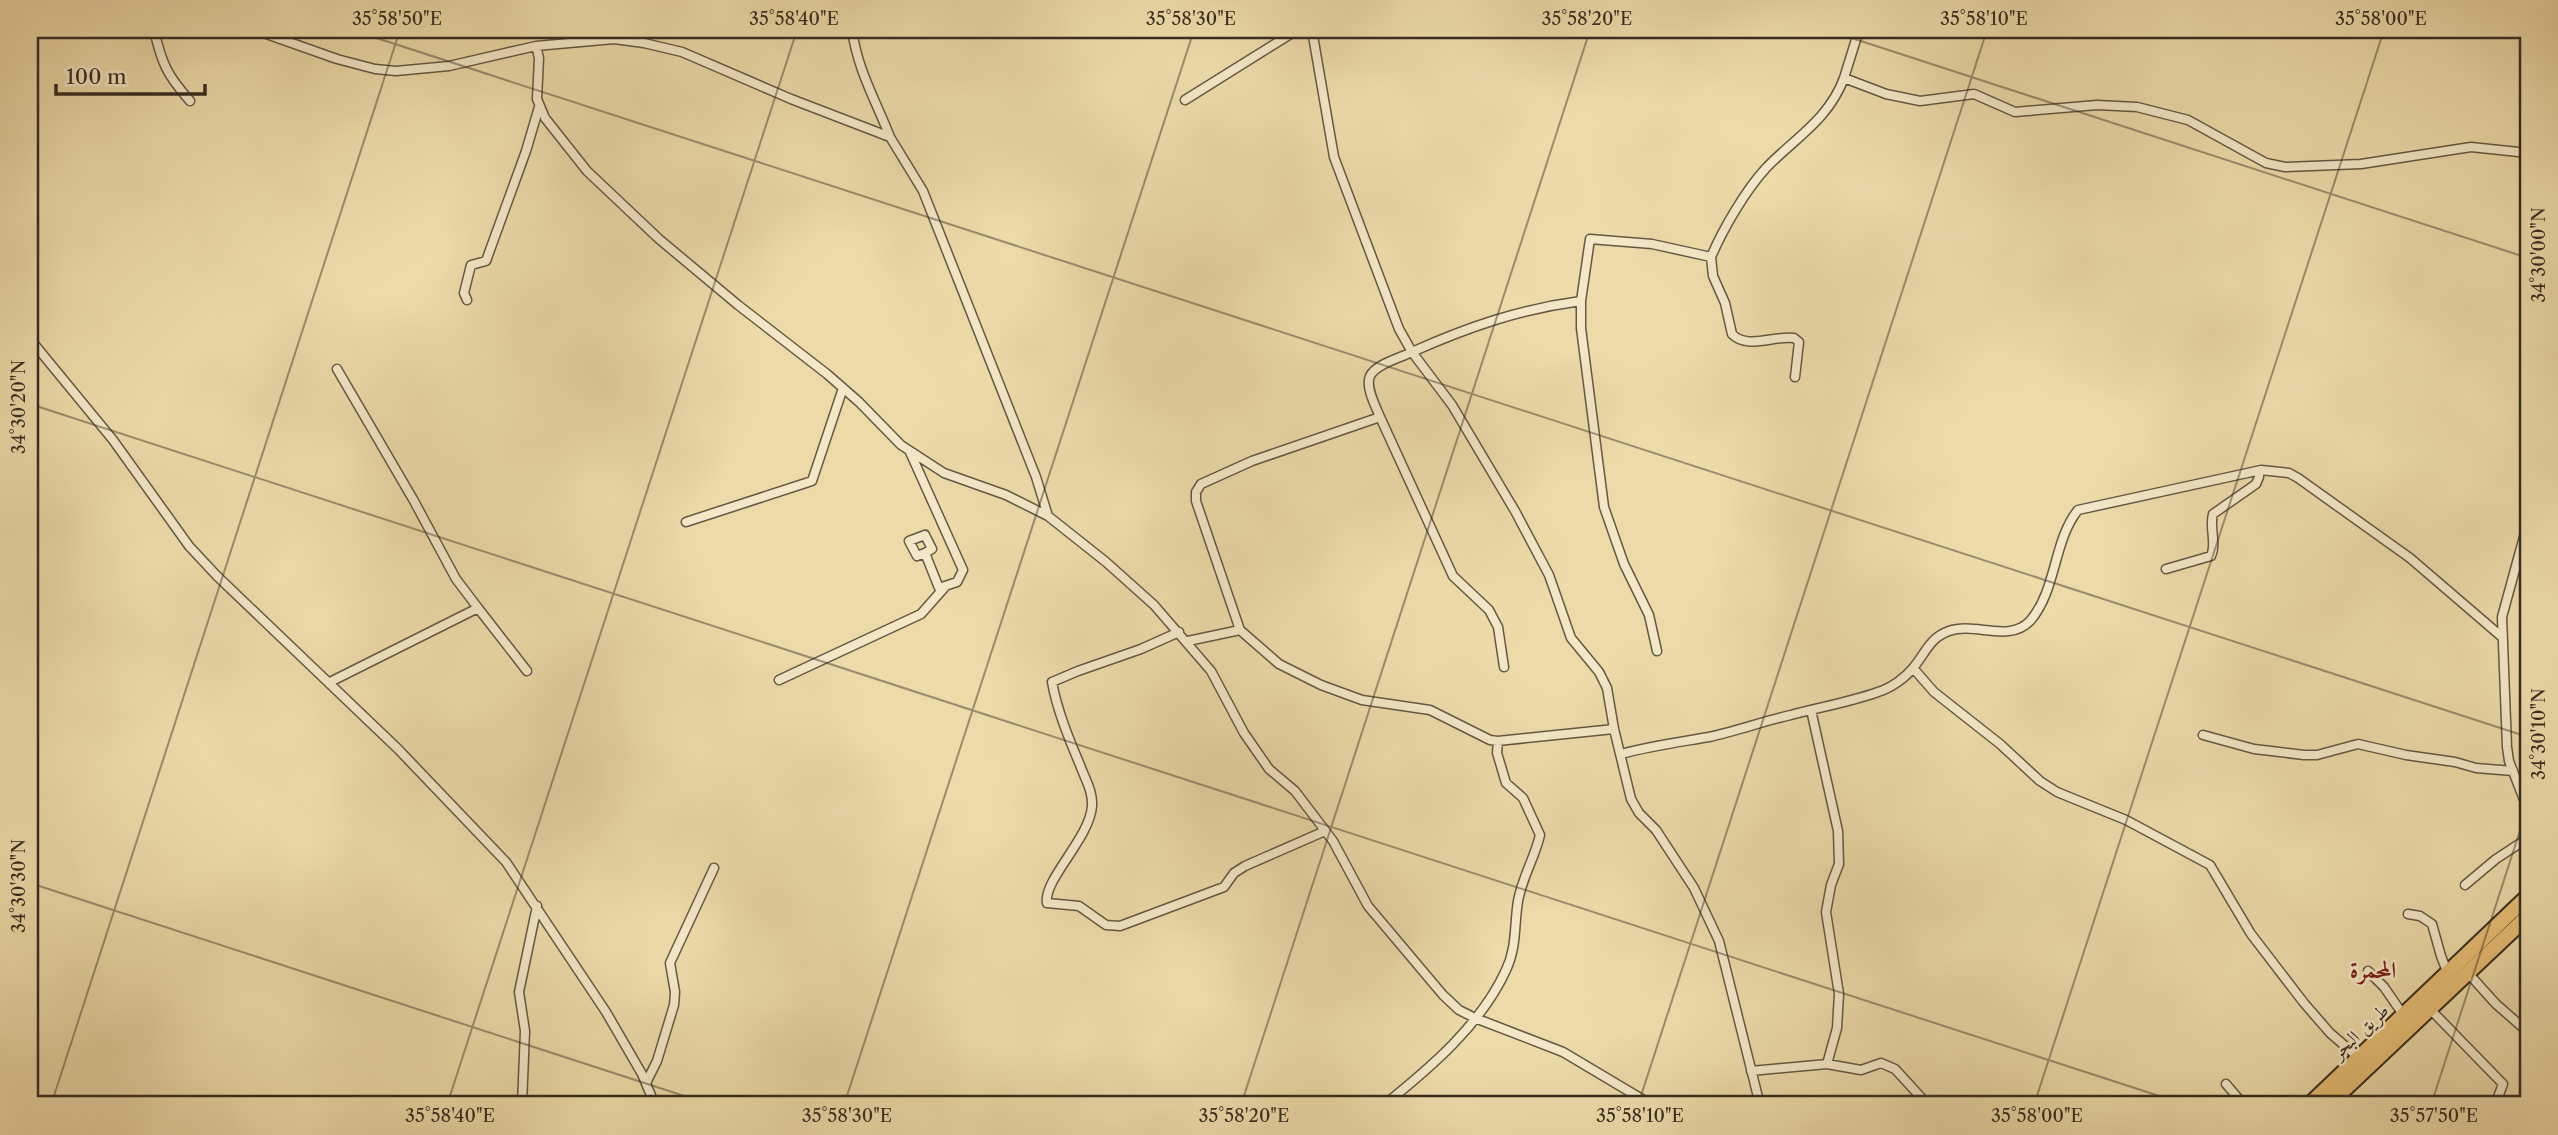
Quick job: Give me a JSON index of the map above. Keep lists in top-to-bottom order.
{
  "streets": {
    "highway": ["طريق البحر"]
  },
  "districts": ["المحمرة"],
  "scale_bar": "100 m",
  "coordinates": [
    "35°58'50\"E",
    "35°58'40\"E",
    "35°58'30\"E",
    "35°58'20\"E",
    "35°58'10\"E",
    "35°58'00\"E",
    "34°30'00\"N",
    "34°30'20\"N",
    "34°30'10\"N",
    "34°30'30\"N",
    "35°57'50\"E"
  ]
}
